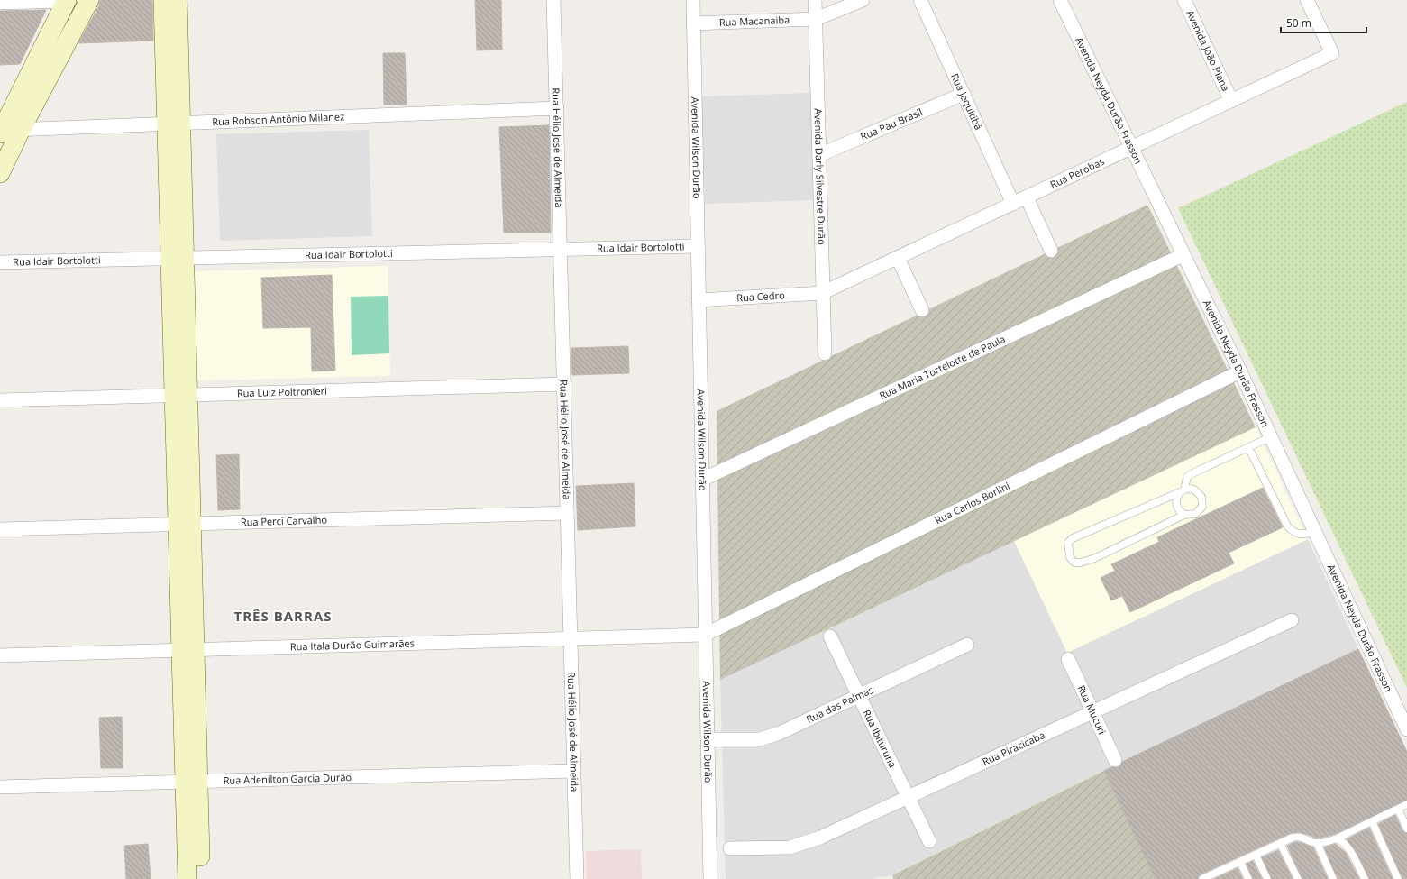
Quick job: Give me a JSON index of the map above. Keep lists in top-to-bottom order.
{
  "streets": {
    "street": [
      "Rua Macanaiba",
      "Avenida João Piana",
      "Avenida Neyda Durão Frasson",
      "Rua Jequitibá",
      "Rua Robson Antônio Milanez",
      "Rua Pau Brasil",
      "Rua Hélio José de Almeida",
      "Avenida Wilson Durão",
      "Rua Perobas",
      "Avenida Darly Silvestre Durão",
      "Rua Idair Bortolotti",
      "Rua Cedro",
      "Rua Maria Tortelotte de Paula",
      "Rua Luiz Poltronieri",
      "Rua Carlos Borlini",
      "Rua Perci Carvalho",
      "Rua Itala Durão Guimarães",
      "Rua das Palmas",
      "Rua Mucuri",
      "Rua Ibituruna",
      "Rua Piracicaba",
      "Rua Adenilton Garcia Durão"
    ]
  },
  "crossings": [
    ["Rua Macanaiba", "Avenida Wilson Durão"],
    ["Rua Macanaiba", "Avenida Darly Silvestre Durão"],
    ["Avenida João Piana", "Rua Perobas"],
    ["Avenida Neyda Durão Frasson", "Rua Perobas"],
    ["Avenida Neyda Durão Frasson", "Rua Maria Tortelotte de Paula"],
    ["Avenida Neyda Durão Frasson", "Rua Carlos Borlini"],
    ["Rua Jequitibá", "Rua Pau Brasil"],
    ["Rua Jequitibá", "Rua Perobas"],
    ["Rua Robson Antônio Milanez", "Rua Hélio José de Almeida"],
    ["Rua Pau Brasil", "Avenida Darly Silvestre Durão"],
    ["Rua Hélio José de Almeida", "Rua Idair Bortolotti"],
    ["Rua Hélio José de Almeida", "Rua Luiz Poltronieri"],
    ["Rua Hélio José de Almeida", "Rua Perci Carvalho"],
    ["Rua Hélio José de Almeida", "Rua Itala Durão Guimarães"],
    ["Rua Hélio José de Almeida", "Rua Adenilton Garcia Durão"],
    ["Avenida Wilson Durão", "Rua Idair Bortolotti"],
    ["Avenida Wilson Durão", "Rua Cedro"],
    ["Avenida Wilson Durão", "Rua Maria Tortelotte de Paula"],
    ["Avenida Wilson Durão", "Rua Carlos Borlini"],
    ["Avenida Wilson Durão", "Rua Itala Durão Guimarães"],
    ["Avenida Wilson Durão", "Rua das Palmas"],
    ["Rua Perobas", "Avenida Darly Silvestre Durão"],
    ["Rua Perobas", "Rua Cedro"],
    ["Avenida Darly Silvestre Durão", "Rua Cedro"],
    ["Rua Carlos Borlini", "Rua Itala Durão Guimarães"],
    ["Rua das Palmas", "Rua Ibituruna"],
    ["Rua Mucuri", "Rua Piracicaba"],
    ["Rua Ibituruna", "Rua Piracicaba"]
  ],
  "districts": ["TRÊS BARRAS"],
  "scale_bar": "50 m"
}
